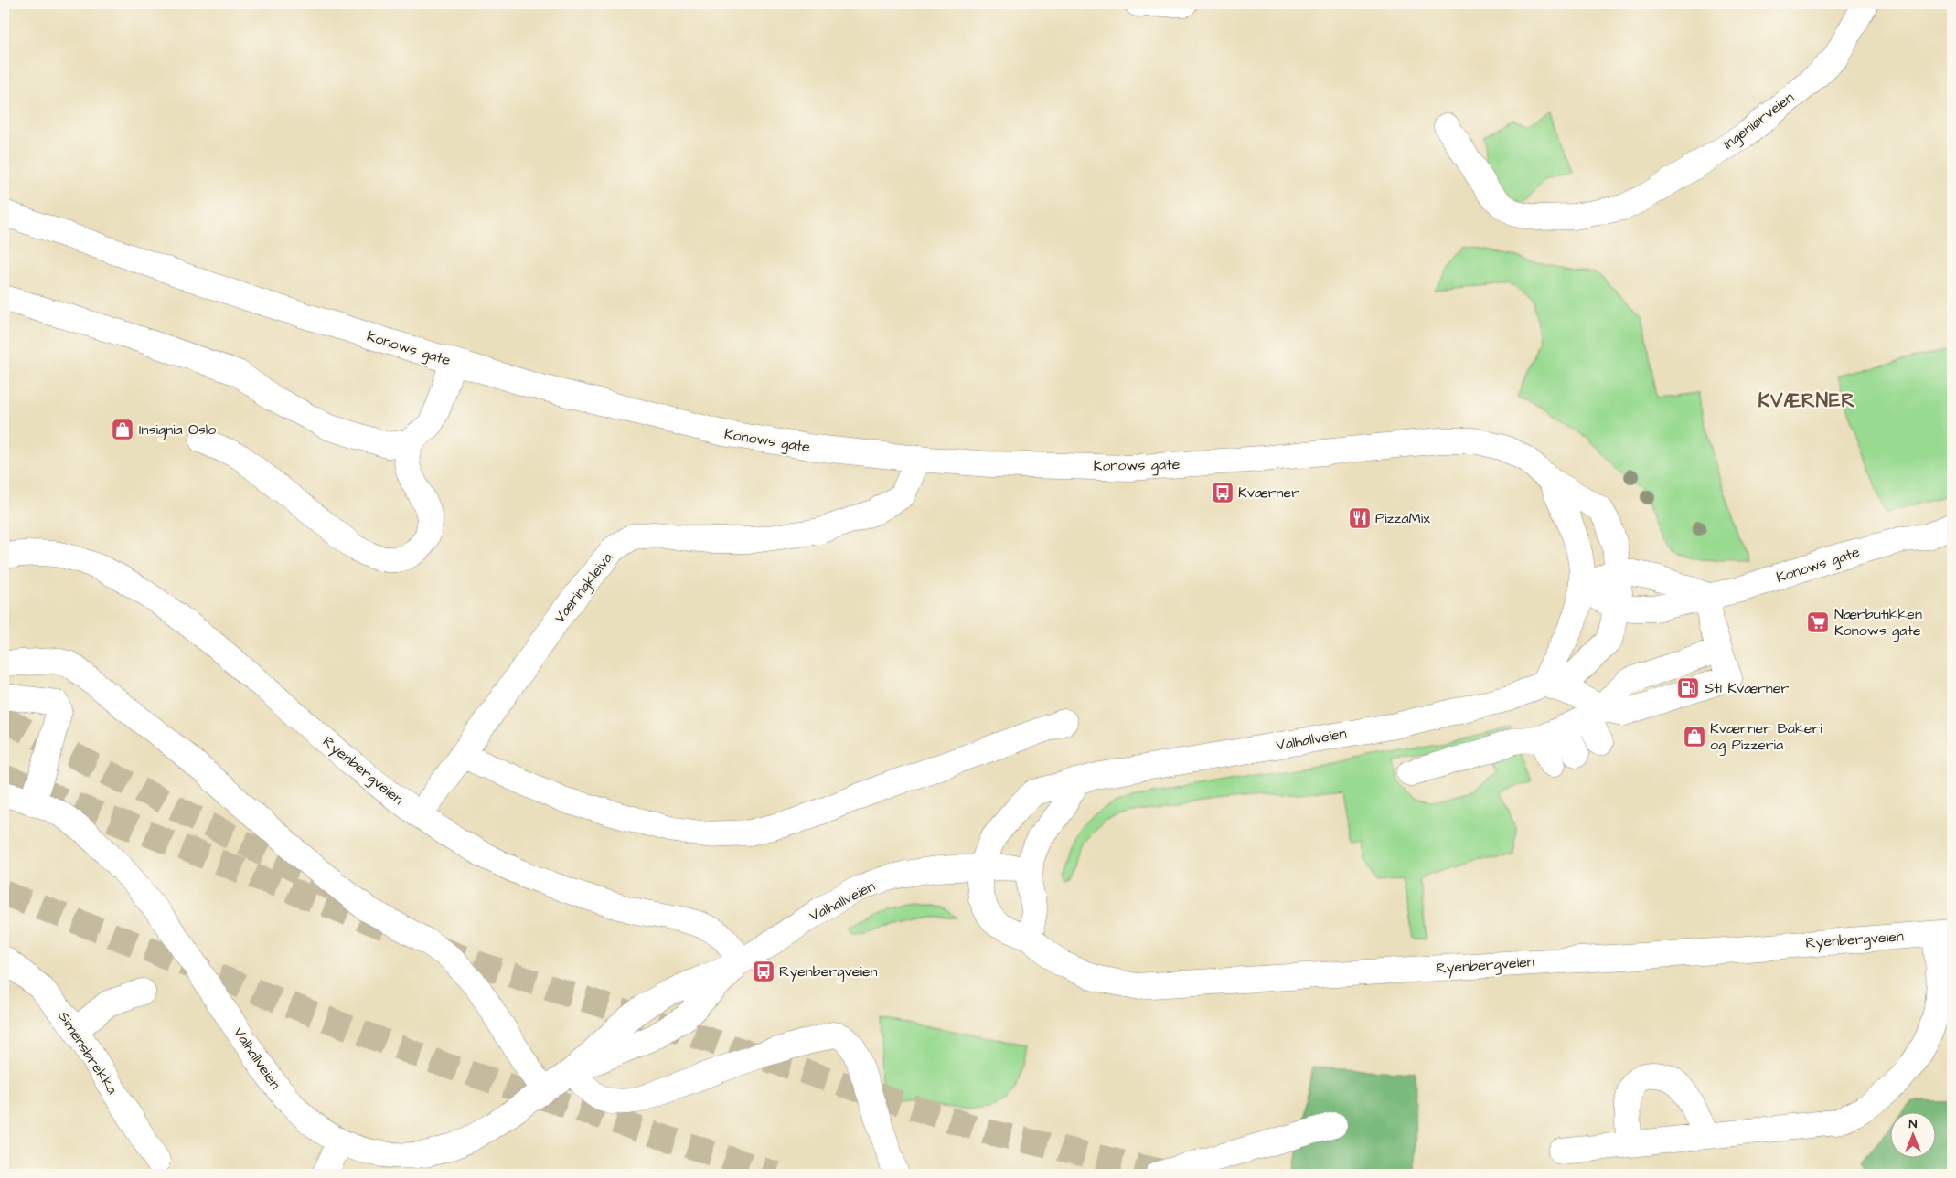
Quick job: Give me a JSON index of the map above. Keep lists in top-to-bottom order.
{
  "streets": {
    "main road": [
      "Ingeniørveien",
      "Konows gate",
      "Væringkleiva",
      "Valhallveien",
      "Ryenbergveien",
      "Simensbrekka"
    ]
  },
  "crossings": [
    ["Konows gate", "Væringkleiva"],
    ["Konows gate", "Valhallveien"],
    ["Væringkleiva", "Ryenbergveien"],
    ["Valhallveien", "Ryenbergveien"]
  ],
  "districts": ["KVÆRNER"],
  "places": {
    "shop": ["Insignia Oslo", "Kværner Bakeri og Pizzeria"],
    "bus stop": ["Kværner", "Ryenbergveien"],
    "restaurant": ["PizzaMix"],
    "supermarket": ["Nærbutikken Konows gate"],
    "fuel station": ["St1 Kværner"]
  },
  "north": "top"
}
